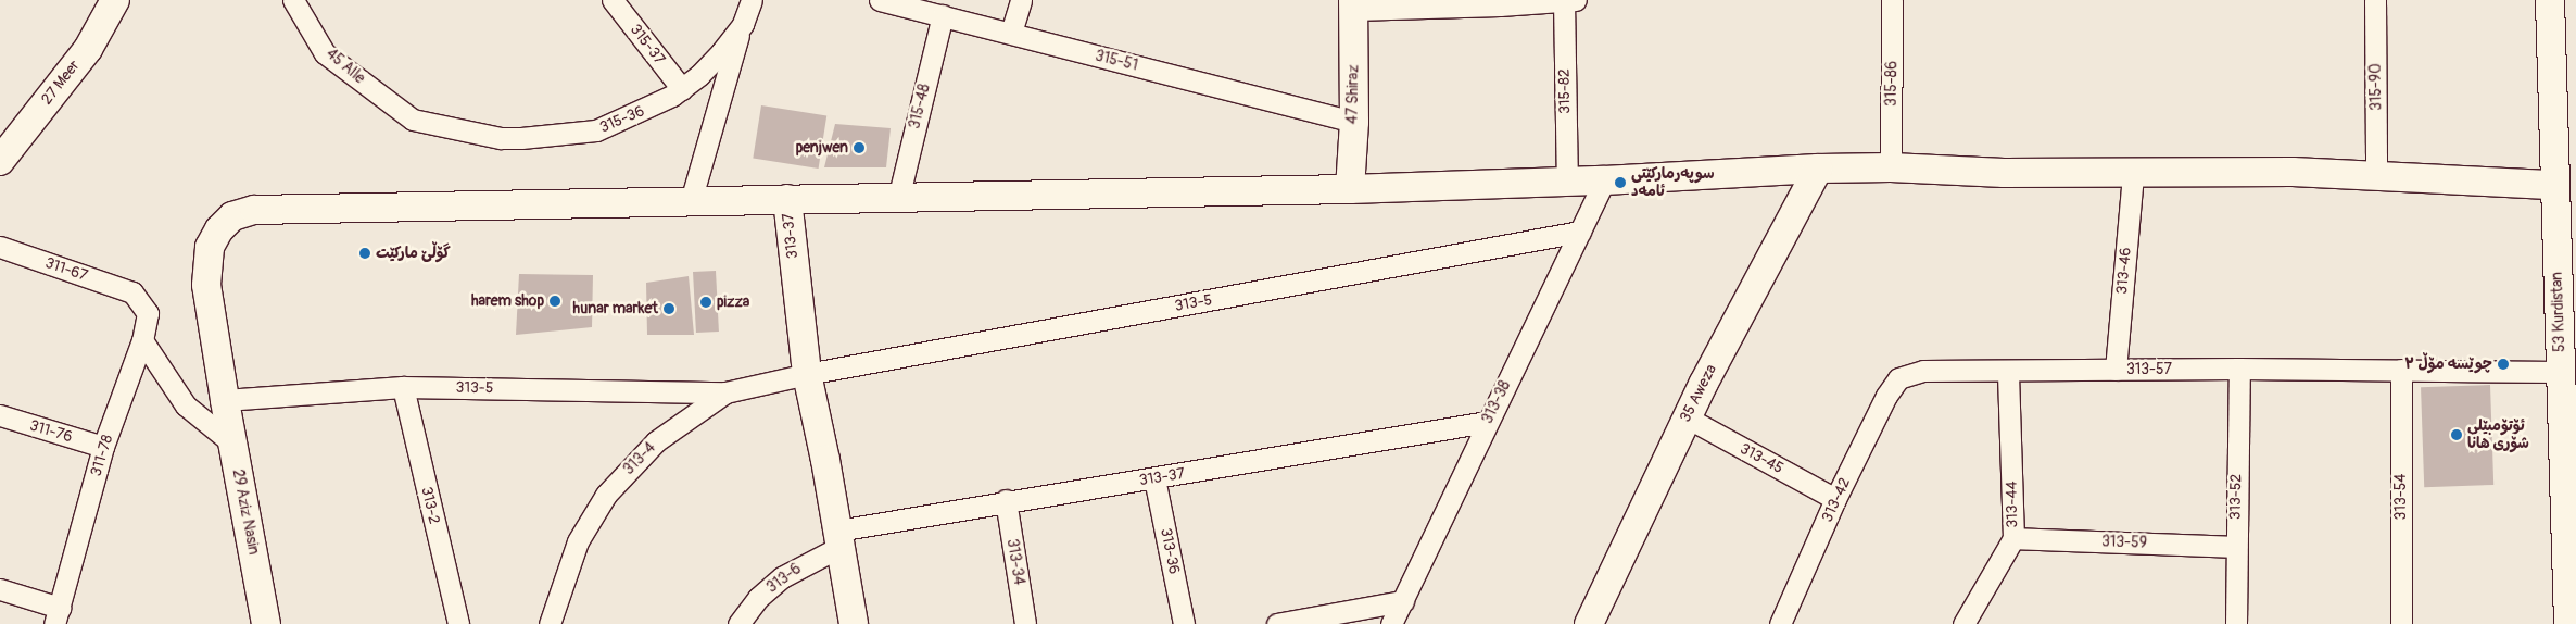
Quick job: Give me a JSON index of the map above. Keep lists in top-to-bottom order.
{
  "streets": {
    "street": [
      "315-37",
      "315-51",
      "45 Alle",
      "27 Meer",
      "315-86",
      "315-90",
      "315-82",
      "47 Shiraz",
      "315-48",
      "315-36",
      "313-37",
      "311-67",
      "313-46",
      "313-5",
      "53 Kurdistan",
      "313-57",
      "35 Aweza",
      "313-38",
      "311-76",
      "311-78",
      "313-4",
      "313-45",
      "313-52",
      "313-54",
      "313-42",
      "313-44",
      "313-2",
      "29 Aziz Nasin",
      "313-59",
      "313-36",
      "313-34",
      "313-6"
    ]
  },
  "crossings": [
    ["315-37", "315-36"],
    ["315-51", "47 Shiraz"],
    ["315-51", "315-48"],
    ["45 Alle", "315-36"],
    ["315-86", "29 Aziz Nasin"],
    ["315-90", "29 Aziz Nasin"],
    ["315-82", "29 Aziz Nasin"],
    ["47 Shiraz", "29 Aziz Nasin"],
    ["315-48", "29 Aziz Nasin"],
    ["313-37", "313-5"],
    ["313-37", "313-38"],
    ["313-37", "313-4"],
    ["313-37", "29 Aziz Nasin"],
    ["313-37", "313-36"],
    ["313-37", "313-34"],
    ["313-37", "313-6"],
    ["311-67", "311-78"],
    ["313-46", "313-57"],
    ["313-46", "29 Aziz Nasin"],
    ["313-5", "313-38"],
    ["313-5", "313-4"],
    ["313-5", "313-2"],
    ["313-5", "29 Aziz Nasin"],
    ["53 Kurdistan", "313-57"],
    ["53 Kurdistan", "29 Aziz Nasin"],
    ["313-57", "313-52"],
    ["313-57", "313-54"],
    ["313-57", "313-42"],
    ["313-57", "313-44"],
    ["35 Aweza", "313-45"],
    ["35 Aweza", "29 Aziz Nasin"],
    ["313-38", "29 Aziz Nasin"],
    ["311-76", "311-78"],
    ["313-45", "313-42"],
    ["313-52", "313-59"],
    ["313-44", "313-59"]
  ],
  "places": [
    "penjwen",
    "سوپەرمارکێتی ئامەد",
    "گۆڵێ مارکێت",
    "harem shop",
    "pizza",
    "hunar market",
    "چوێسە مۆڵ ۲",
    "ئۆتۆمبێلی شۆری هانا"
  ]
}
